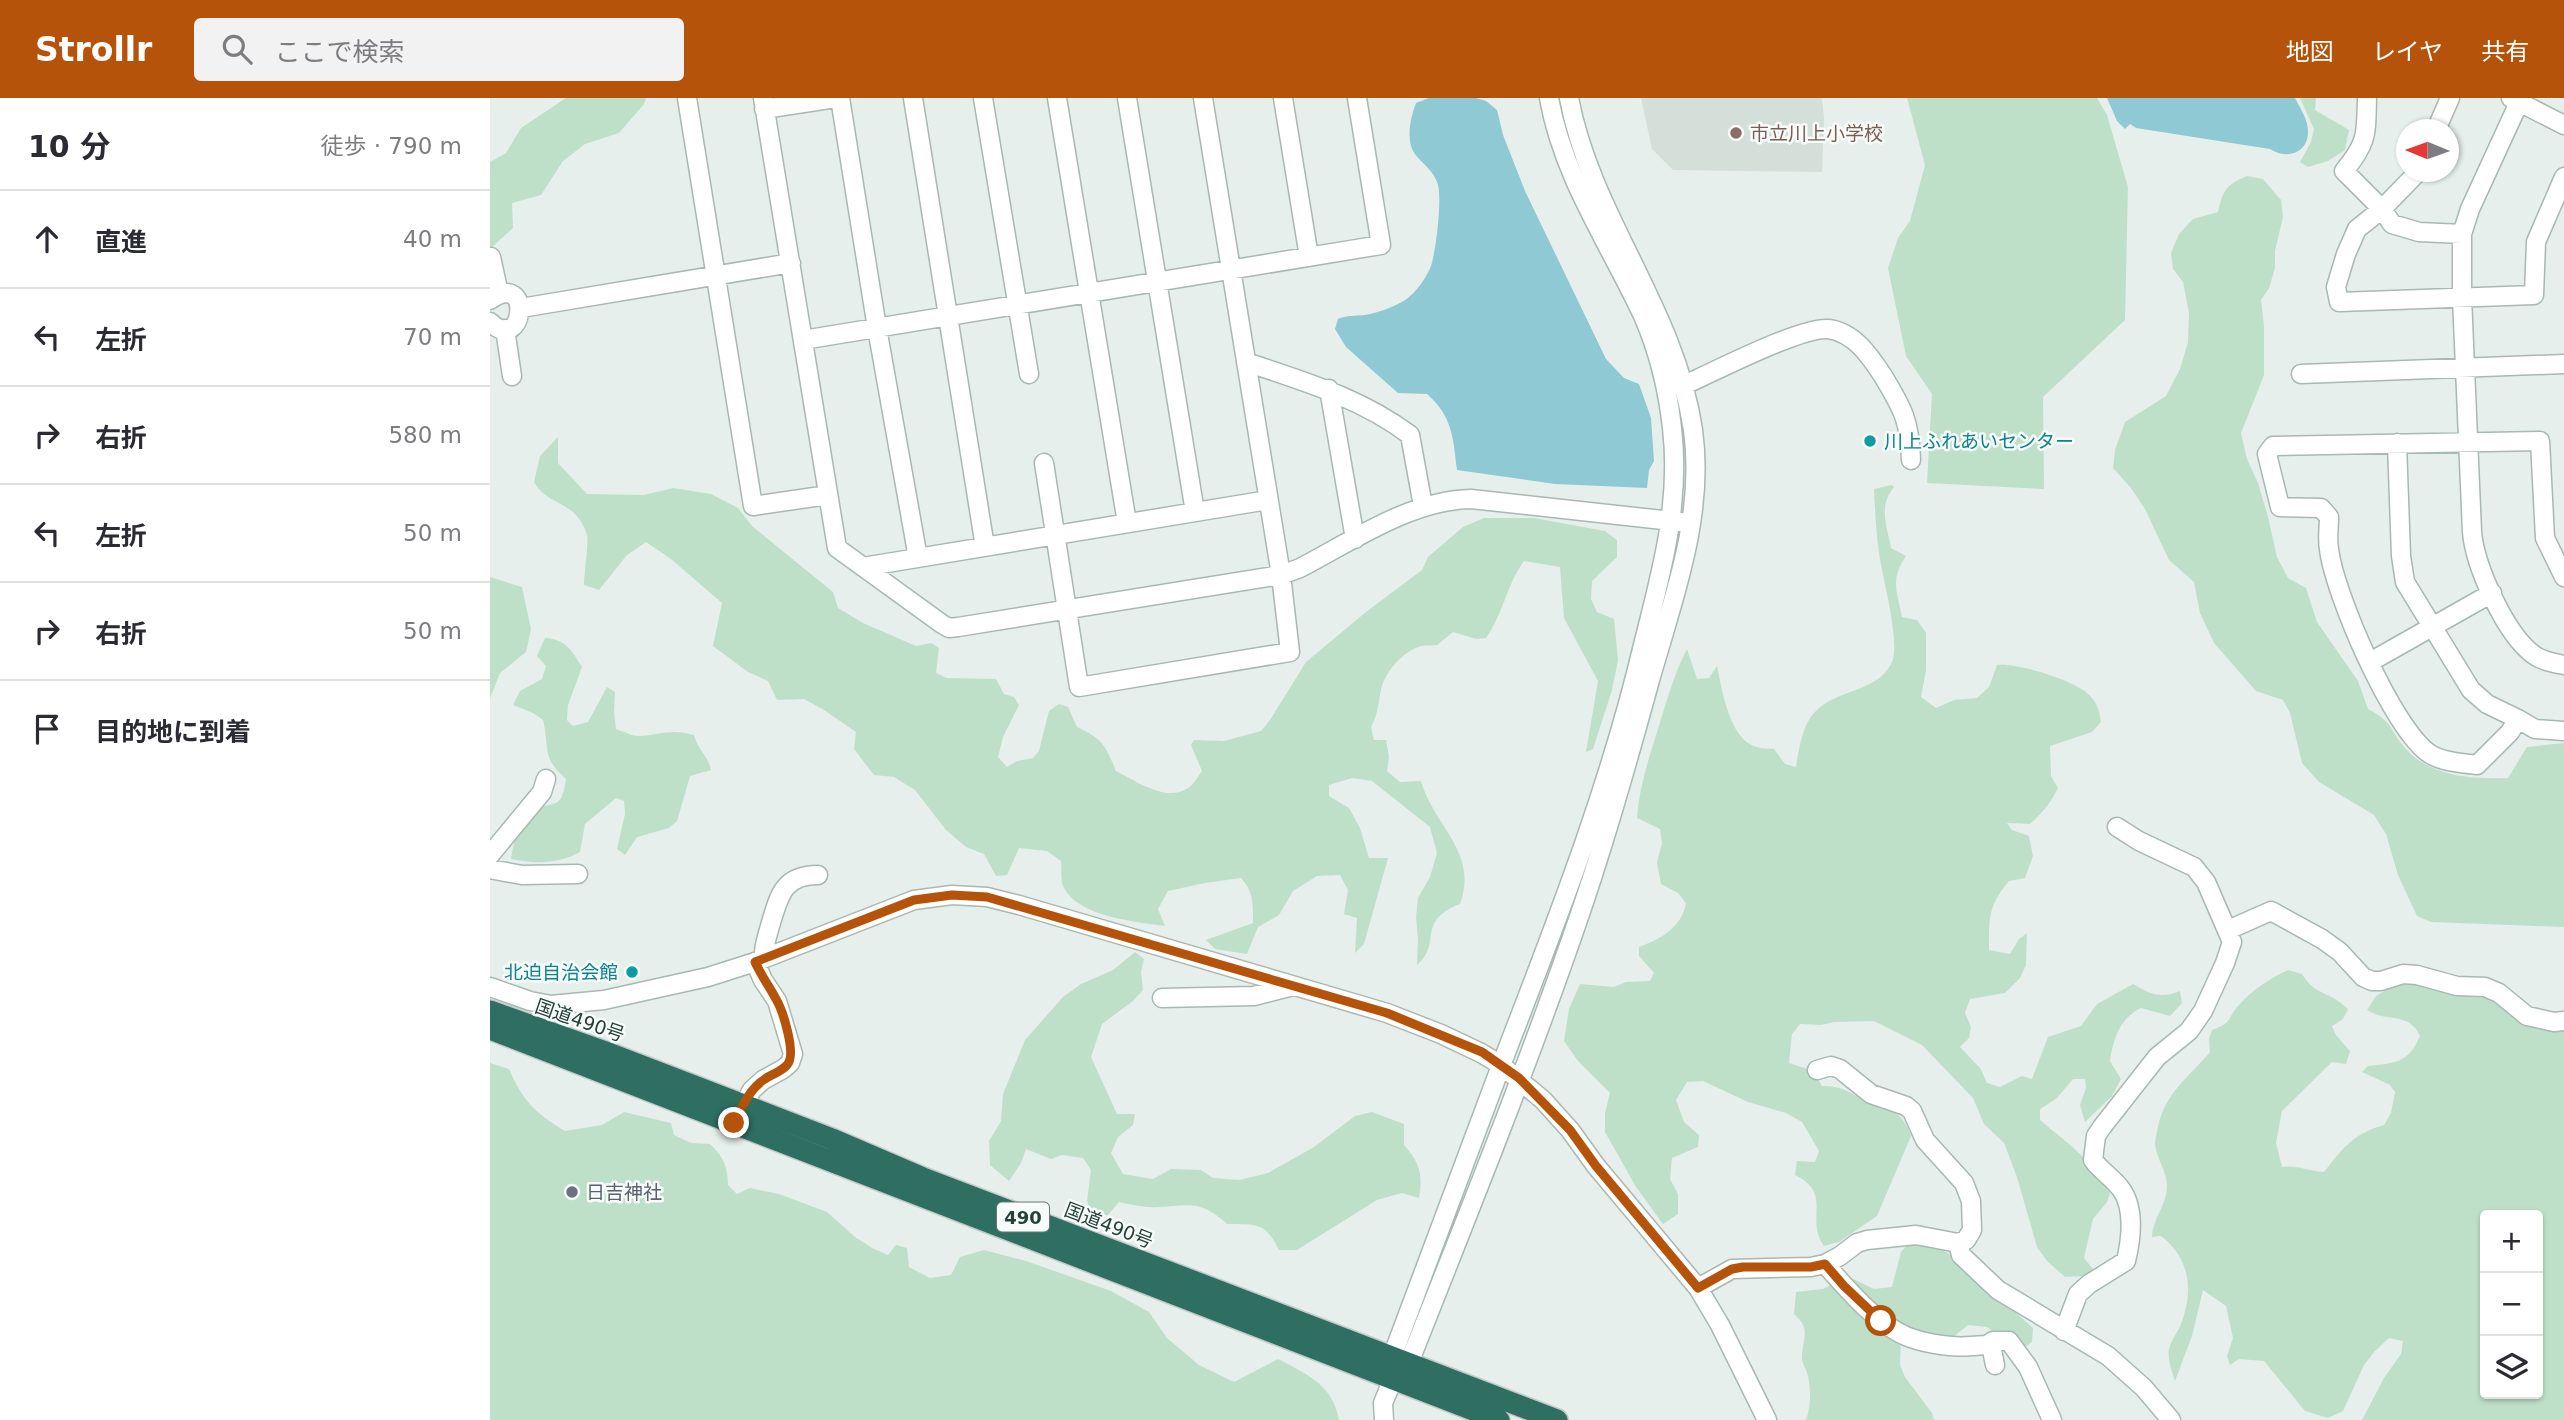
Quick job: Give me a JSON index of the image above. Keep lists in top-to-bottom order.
{
  "streets": {
    "highway": ["国道490号", "490"]
  },
  "places": [
    "市立川上小学校",
    "川上ふれあいセンター",
    "北迫自治会館",
    "日吉神社"
  ],
  "north": "left",
  "page": {
    "header": "Strollr",
    "search": "ここで検索",
    "nav": ["地図", "レイヤ", "共有"],
    "heading": ["10 分", "徒歩 · 790 m"],
    "list": [
      ["直進", "40 m"],
      ["左折", "70 m"],
      ["右折", "580 m"],
      ["左折", "50 m"],
      ["右折", "50 m"],
      "目的地に到着"
    ],
    "map_buttons": ["+", "−"]
  }
}
